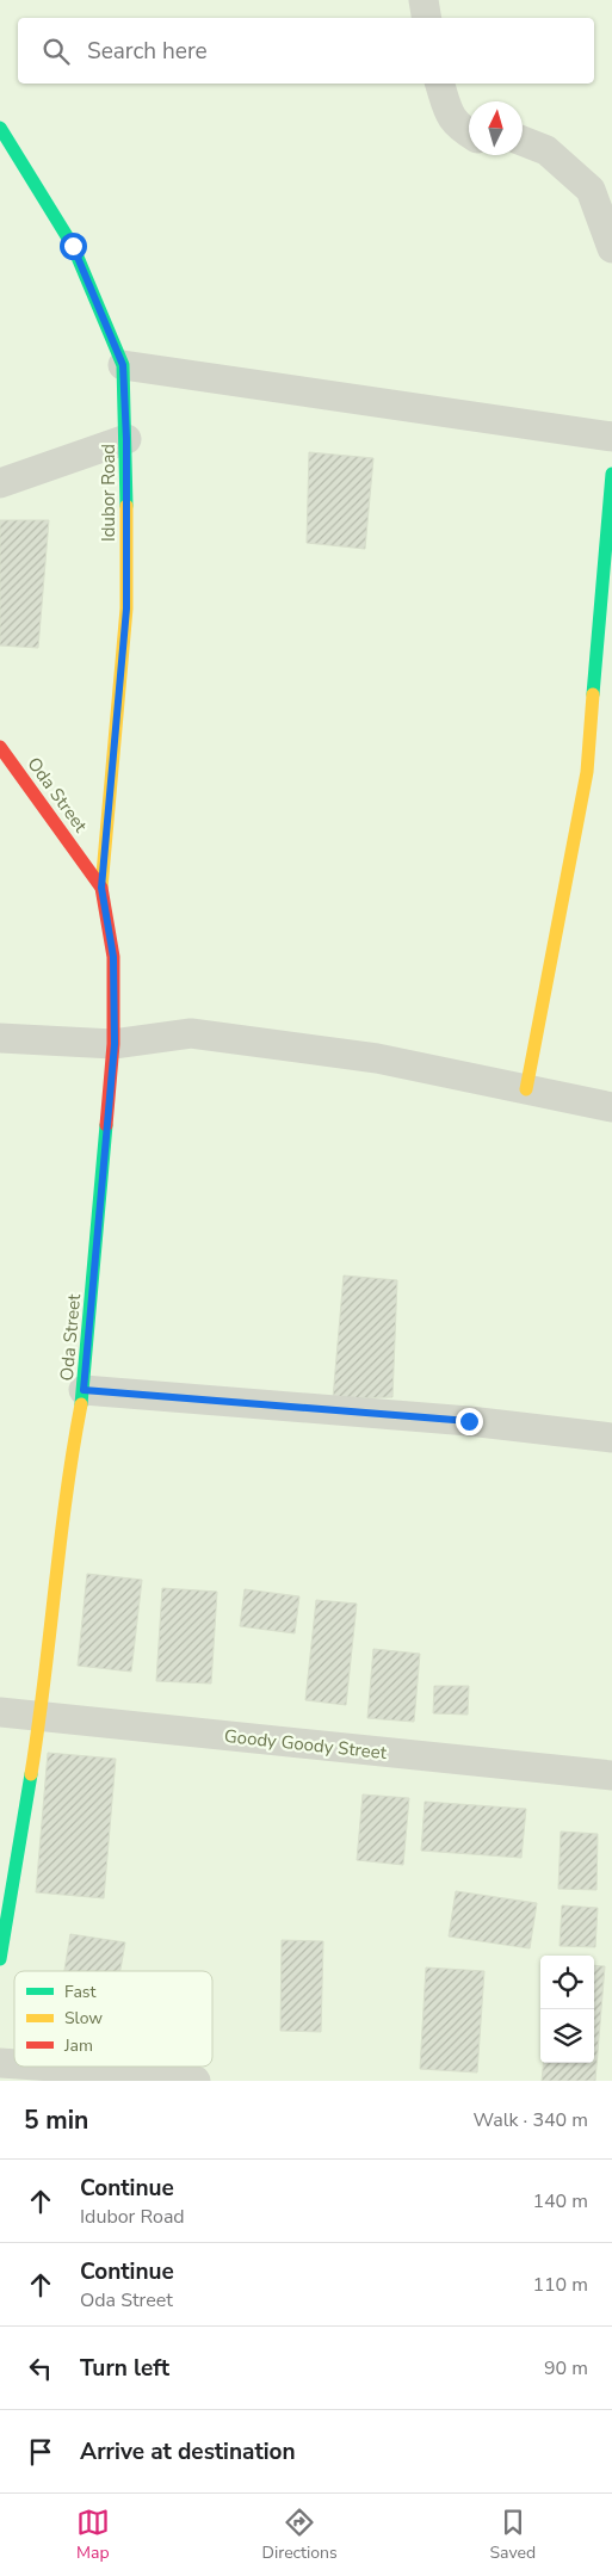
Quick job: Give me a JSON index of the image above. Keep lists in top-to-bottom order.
{
  "streets": {
    "street": ["Idubor Road", "Oda Street", "Goody Goody Street"]
  },
  "crossings": [
    ["Idubor Road", "Oda Street"],
    ["Oda Street", "Goody Goody Street"]
  ],
  "legend": ["Fast", "Slow", "Jam"],
  "north": "top",
  "page": {
    "search": "Search here",
    "heading": ["5 min", "Walk · 340 m"],
    "list": [
      ["Continue", "Idubor Road", "140 m"],
      ["Continue", "Oda Street", "110 m"],
      ["Turn left", "90 m"],
      "Arrive at destination"
    ],
    "nav": ["Map", "Directions", "Saved"]
  }
}
